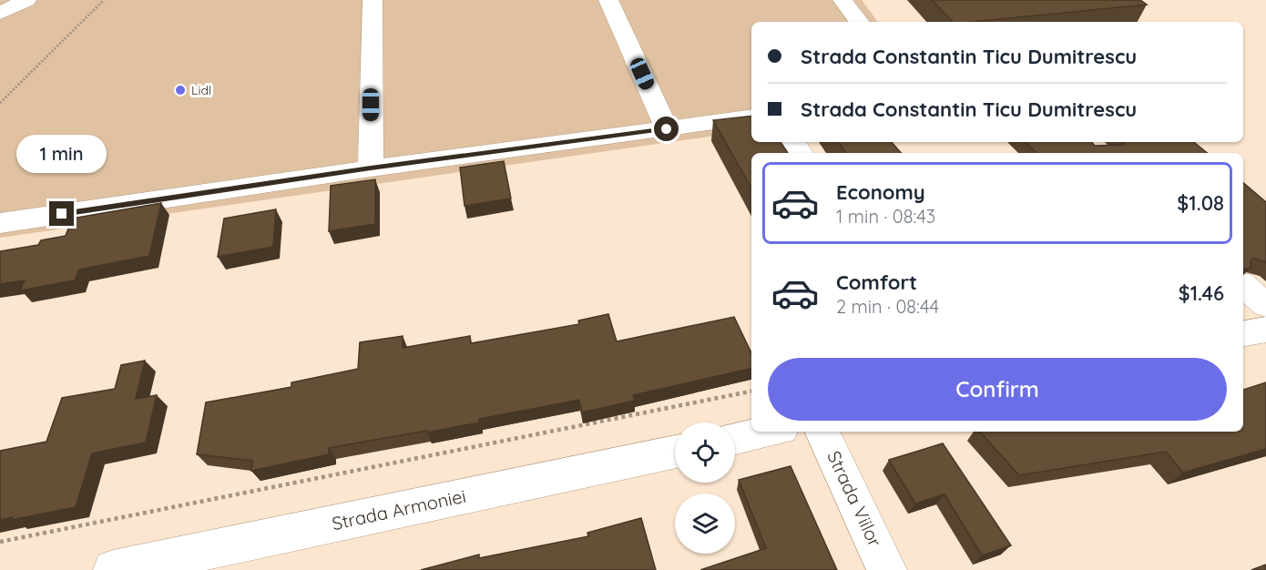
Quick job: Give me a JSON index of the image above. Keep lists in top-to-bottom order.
{
  "streets": {
    "main road": ["Strada Viilor", "Strada Armoniei"]
  },
  "places": ["Lidl"],
  "page": {
    "banner": ["Strada Constantin Ticu Dumitrescu", "Strada Constantin Ticu Dumitrescu"],
    "bubble": "1 min",
    "list": [
      {
        "name": "Economy",
        "note": "1 min · 08:43",
        "value": "$1.08"
      },
      {
        "name": "Comfort",
        "note": "2 min · 08:44",
        "value": "$1.46"
      }
    ],
    "buttons": "Confirm"
  }
}
